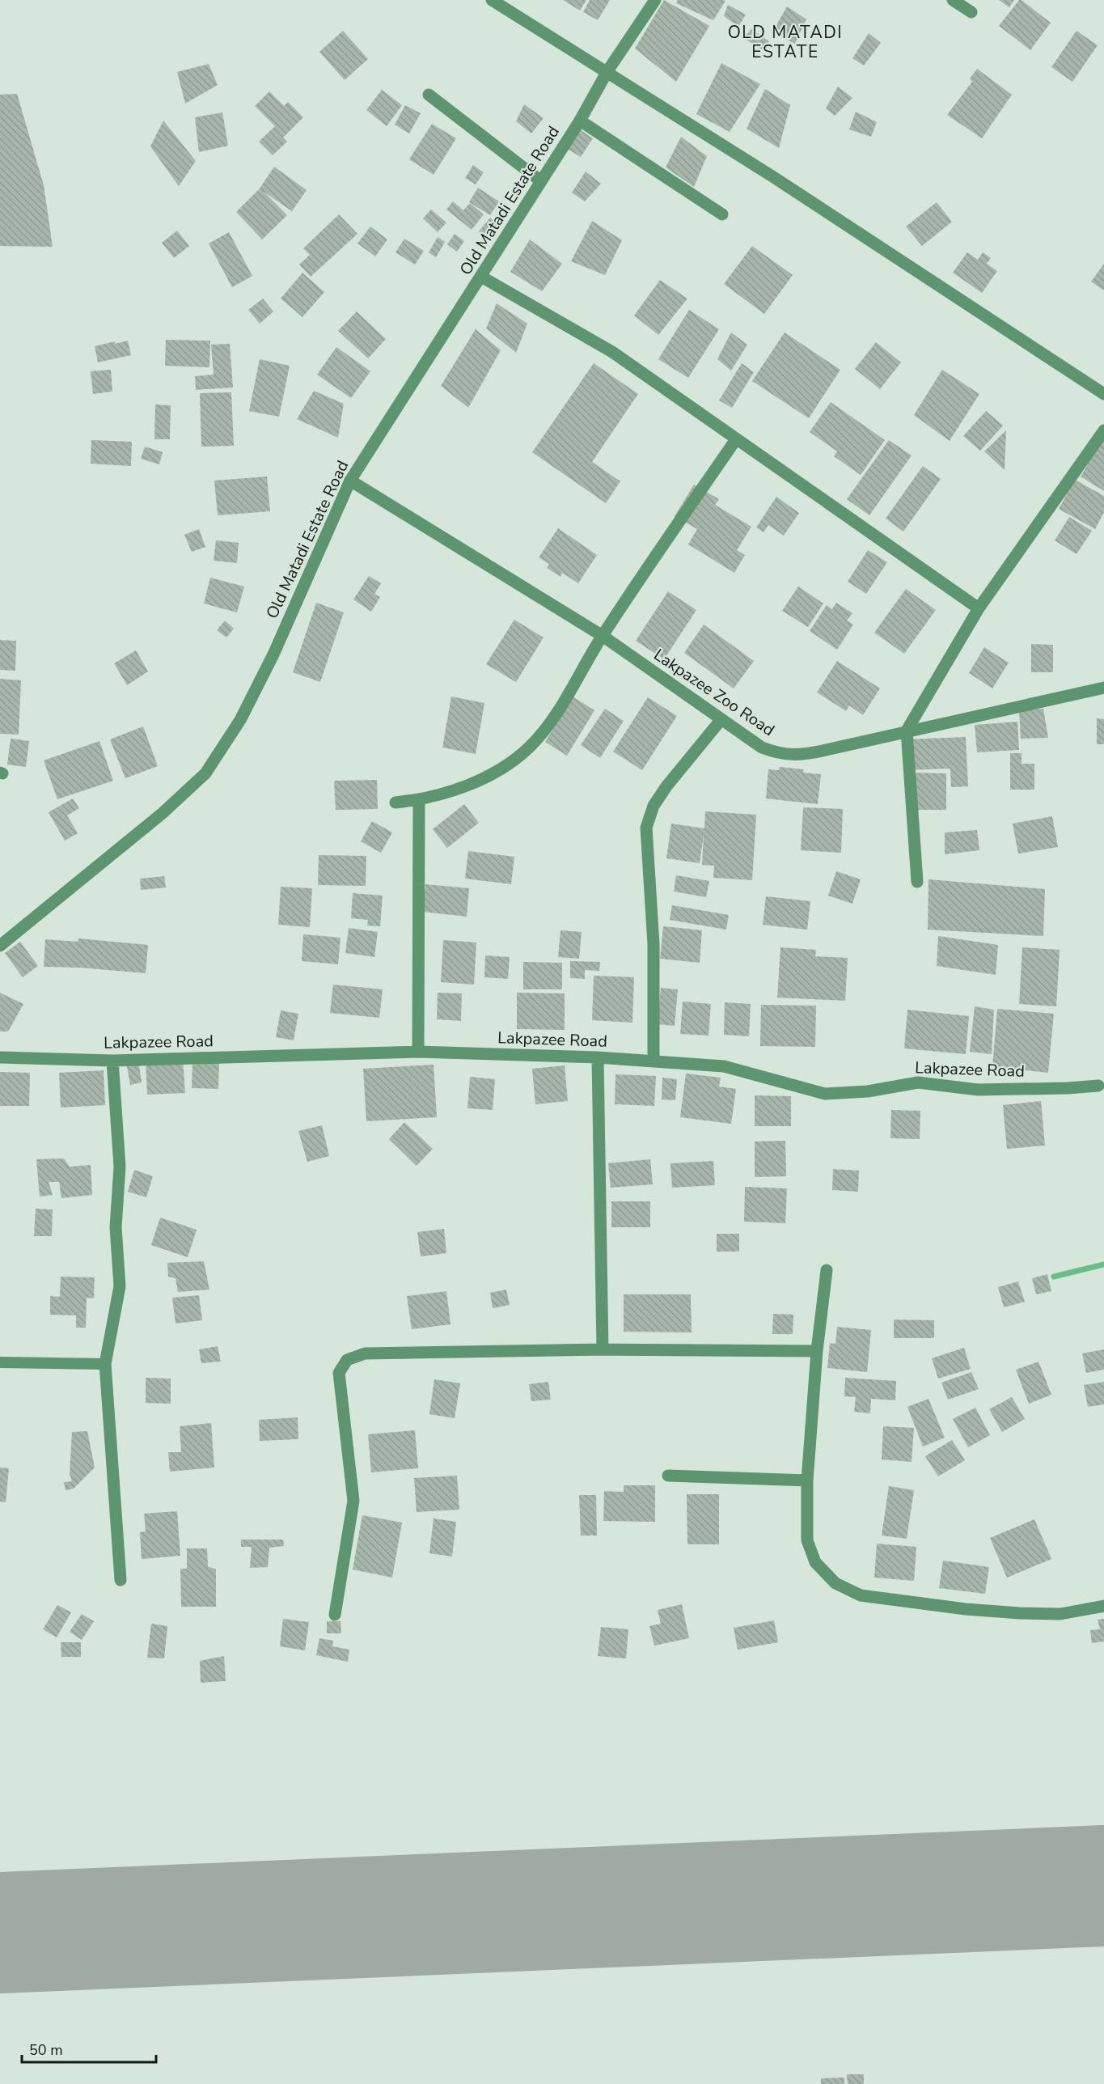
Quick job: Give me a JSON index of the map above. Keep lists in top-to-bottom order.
{
  "streets": {
    "street": ["Old Matadi Estate Road", "Lakpazee Zoo Road", "Lakpazee Road"]
  },
  "crossings": [
    ["Old Matadi Estate Road", "Lakpazee Zoo Road"]
  ],
  "districts": ["OLD MATADI ESTATE"],
  "scale_bar": "50 m"
}
